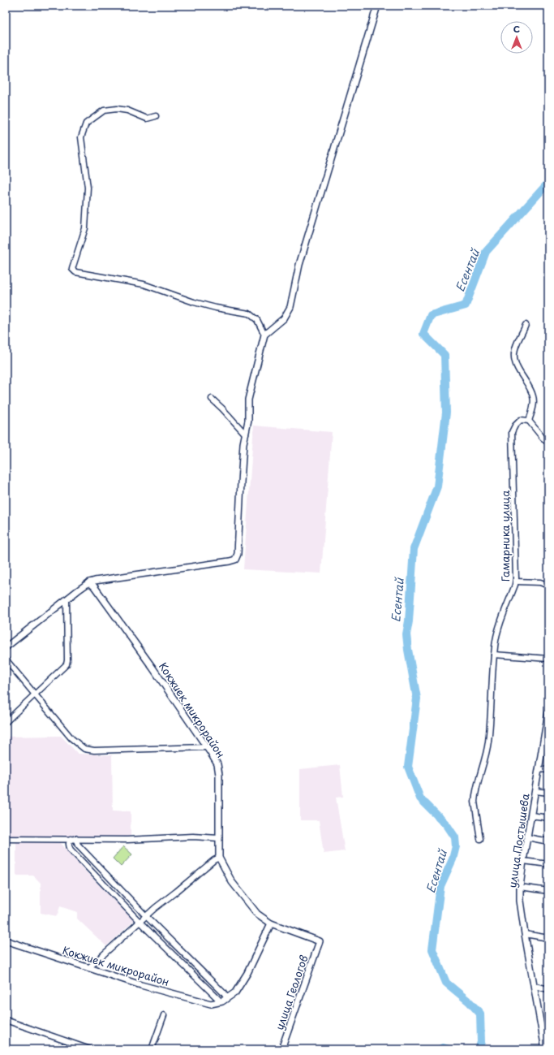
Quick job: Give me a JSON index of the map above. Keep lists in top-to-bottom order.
{
  "streets": {
    "street": [
      "Гамарника улица",
      "Кокжиек микрорайон",
      "улица Постышева",
      "улица Геологов"
    ]
  },
  "crossings": [
    ["Кокжиек микрорайон", "улица Геологов"]
  ],
  "water": ["Есентай"],
  "north": "top"
}
